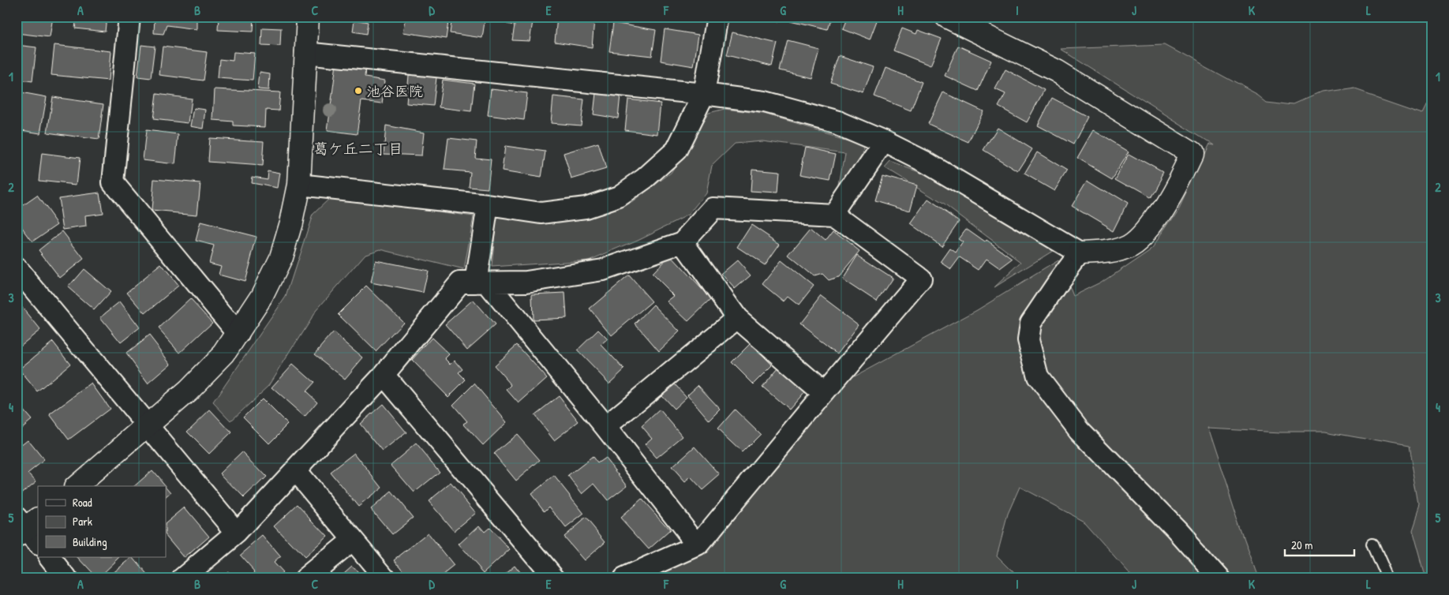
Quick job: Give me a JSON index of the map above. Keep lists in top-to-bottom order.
{
  "districts": ["葛ケ丘二丁目"],
  "places": ["池谷医院"],
  "legend": ["Road", "Park", "Building"],
  "scale_bar": "20 m",
  "grid": {
    "columns": [
      "A",
      "B",
      "C",
      "D",
      "E",
      "F",
      "G",
      "H",
      "I",
      "J",
      "K",
      "L"
    ],
    "rows": [
      "1",
      "2",
      "3",
      "4",
      "5"
    ]
  }
}
